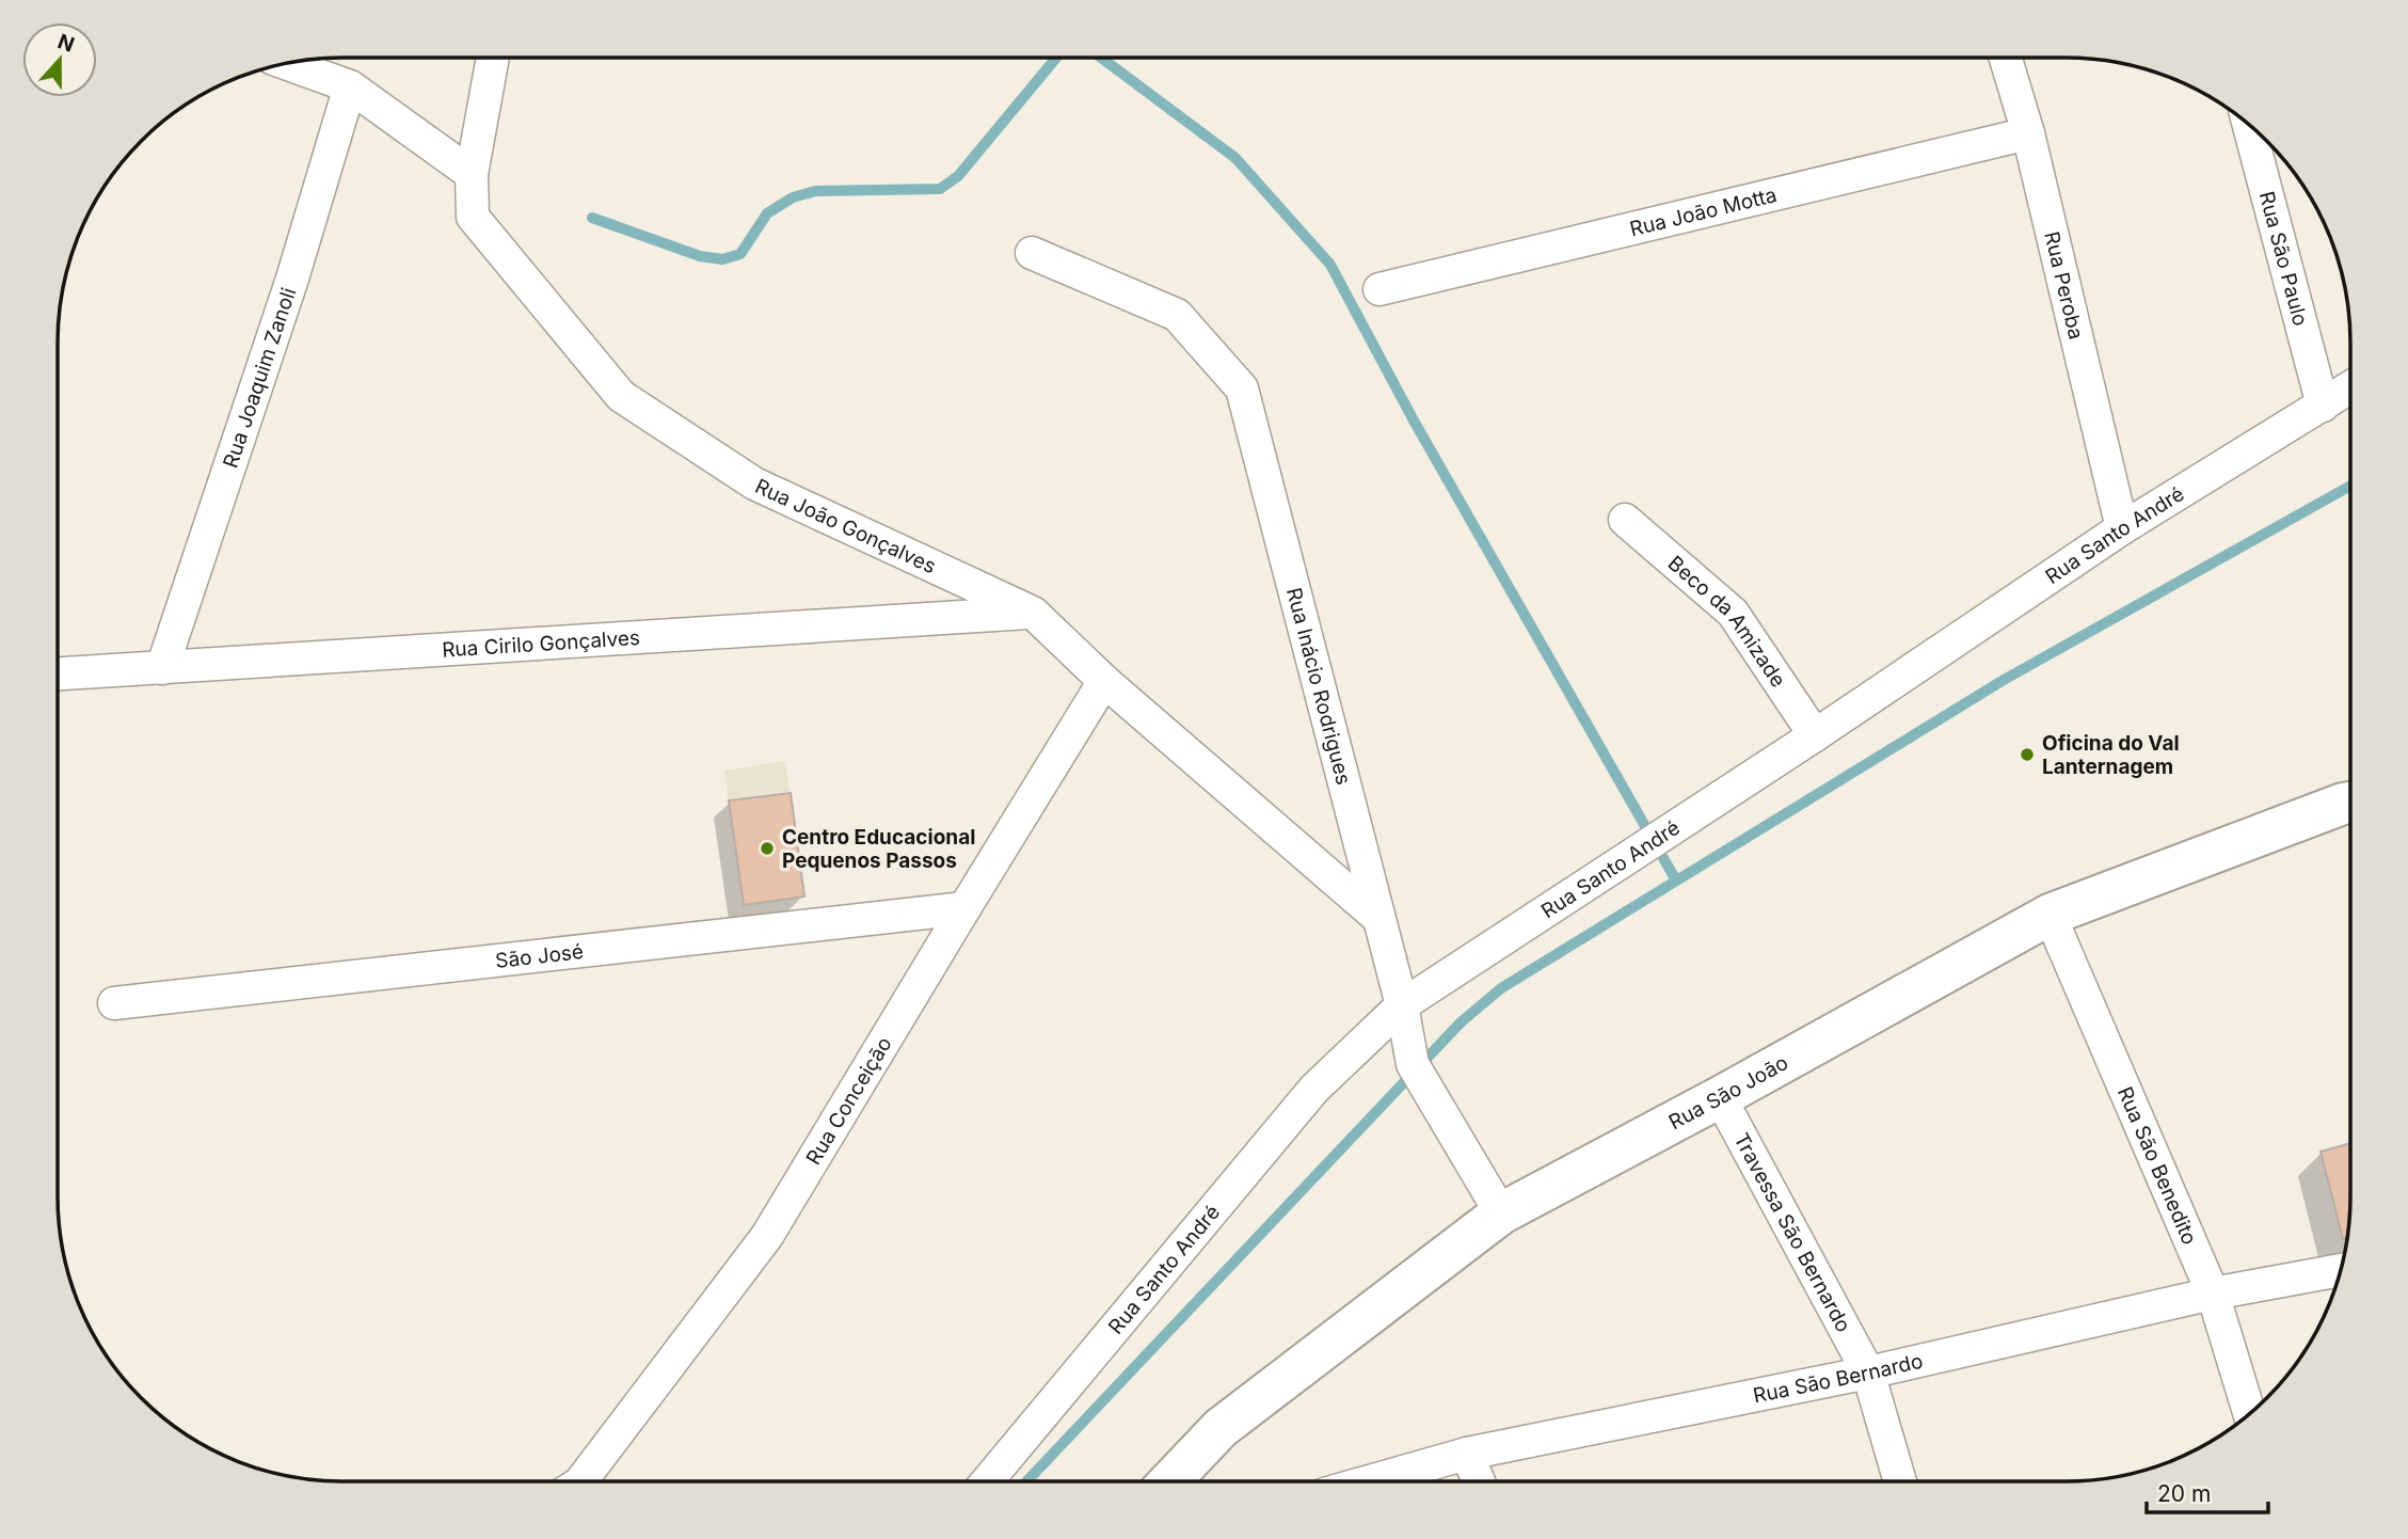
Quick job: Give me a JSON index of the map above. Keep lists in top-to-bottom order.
{
  "streets": {
    "street": [
      "Rua João Motta",
      "Rua São Paulo",
      "Rua Peroba",
      "Rua Joaquim Zanoli",
      "Rua João Gonçalves",
      "Rua Santo André",
      "Beco da Amizade",
      "Rua Cirilo Gonçalves",
      "Rua Inácio Rodrigues",
      "São José",
      "Rua São João",
      "Rua Conceição",
      "Rua São Benedito",
      "Travessa São Bernardo",
      "Rua São Bernardo"
    ]
  },
  "crossings": [
    ["Rua João Motta", "Rua Peroba"],
    ["Rua São Paulo", "Rua Santo André"],
    ["Rua Peroba", "Rua Santo André"],
    ["Rua Joaquim Zanoli", "Rua Cirilo Gonçalves"],
    ["Rua João Gonçalves", "Rua Cirilo Gonçalves"],
    ["Rua João Gonçalves", "Rua Inácio Rodrigues"],
    ["Rua João Gonçalves", "Rua Conceição"],
    ["Rua Santo André", "Beco da Amizade"],
    ["Rua Santo André", "Rua Inácio Rodrigues"],
    ["Rua Inácio Rodrigues", "Rua São João"],
    ["São José", "Rua Conceição"],
    ["Rua São João", "Rua São Benedito"],
    ["Rua São João", "Travessa São Bernardo"],
    ["Rua São Benedito", "Rua São Bernardo"],
    ["Travessa São Bernardo", "Rua São Bernardo"]
  ],
  "places": ["Oficina do Val Lanternagem", "Centro Educacional Pequenos Passos"],
  "scale_bar": "20 m",
  "north": "top"
}
